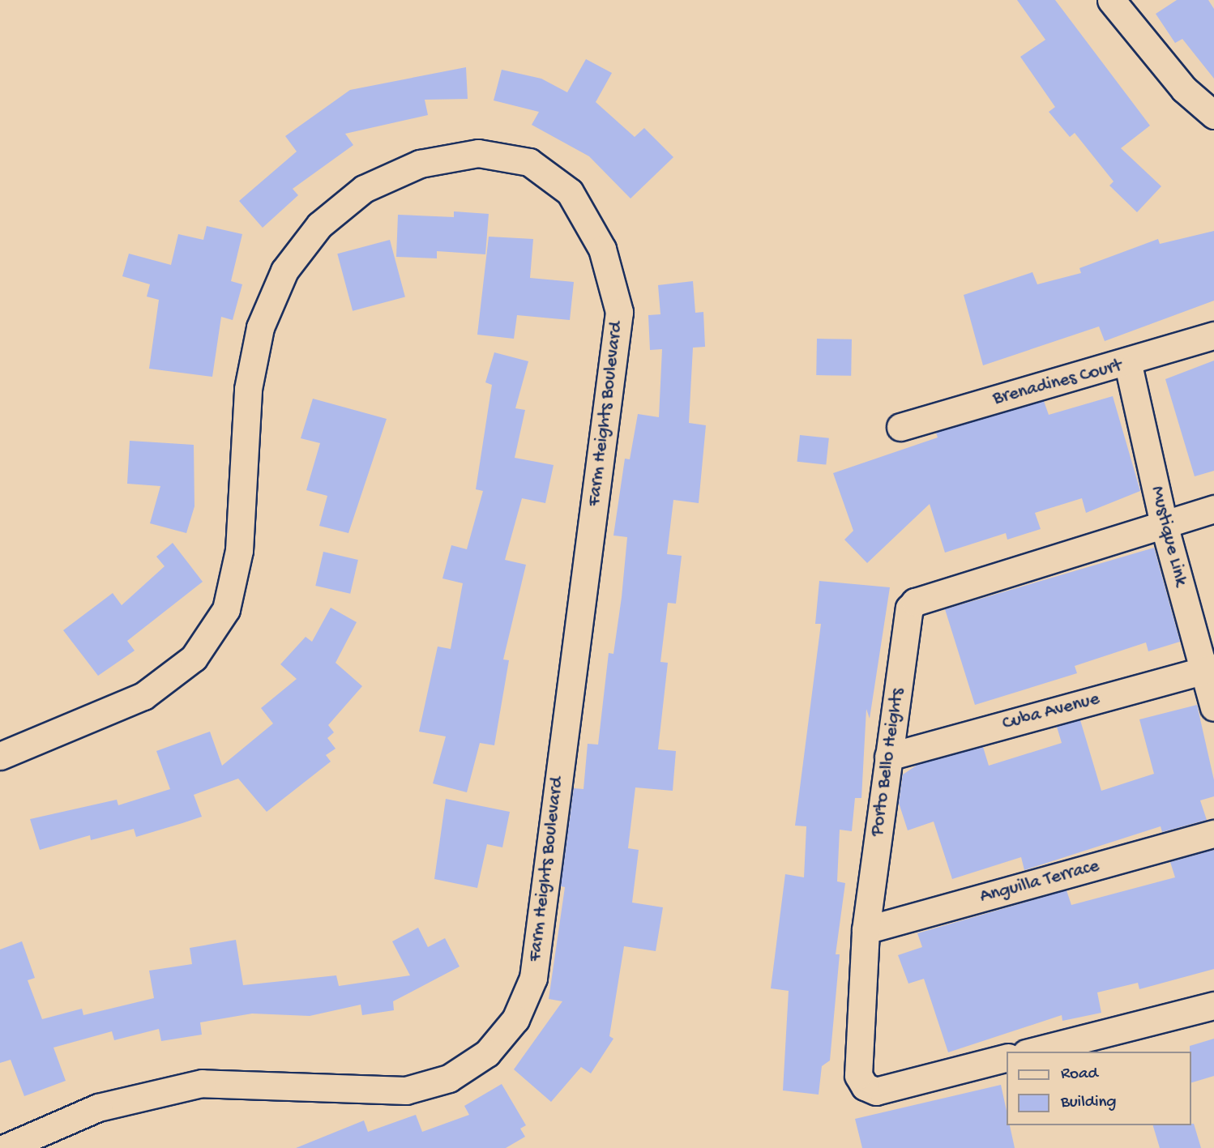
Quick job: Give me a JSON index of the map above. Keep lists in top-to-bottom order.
{
  "streets": {
    "street": [
      "Brenadines Court",
      "Farm Heights Boulevard",
      "Mustique Link",
      "Cuba Avenue",
      "Porto Bello Heights",
      "Anguilla Terrace"
    ]
  },
  "crossings": [
    ["Brenadines Court", "Mustique Link"],
    ["Mustique Link", "Cuba Avenue"],
    ["Mustique Link", "Porto Bello Heights"],
    ["Cuba Avenue", "Porto Bello Heights"],
    ["Porto Bello Heights", "Anguilla Terrace"]
  ],
  "legend": ["Road", "Building"]
}
